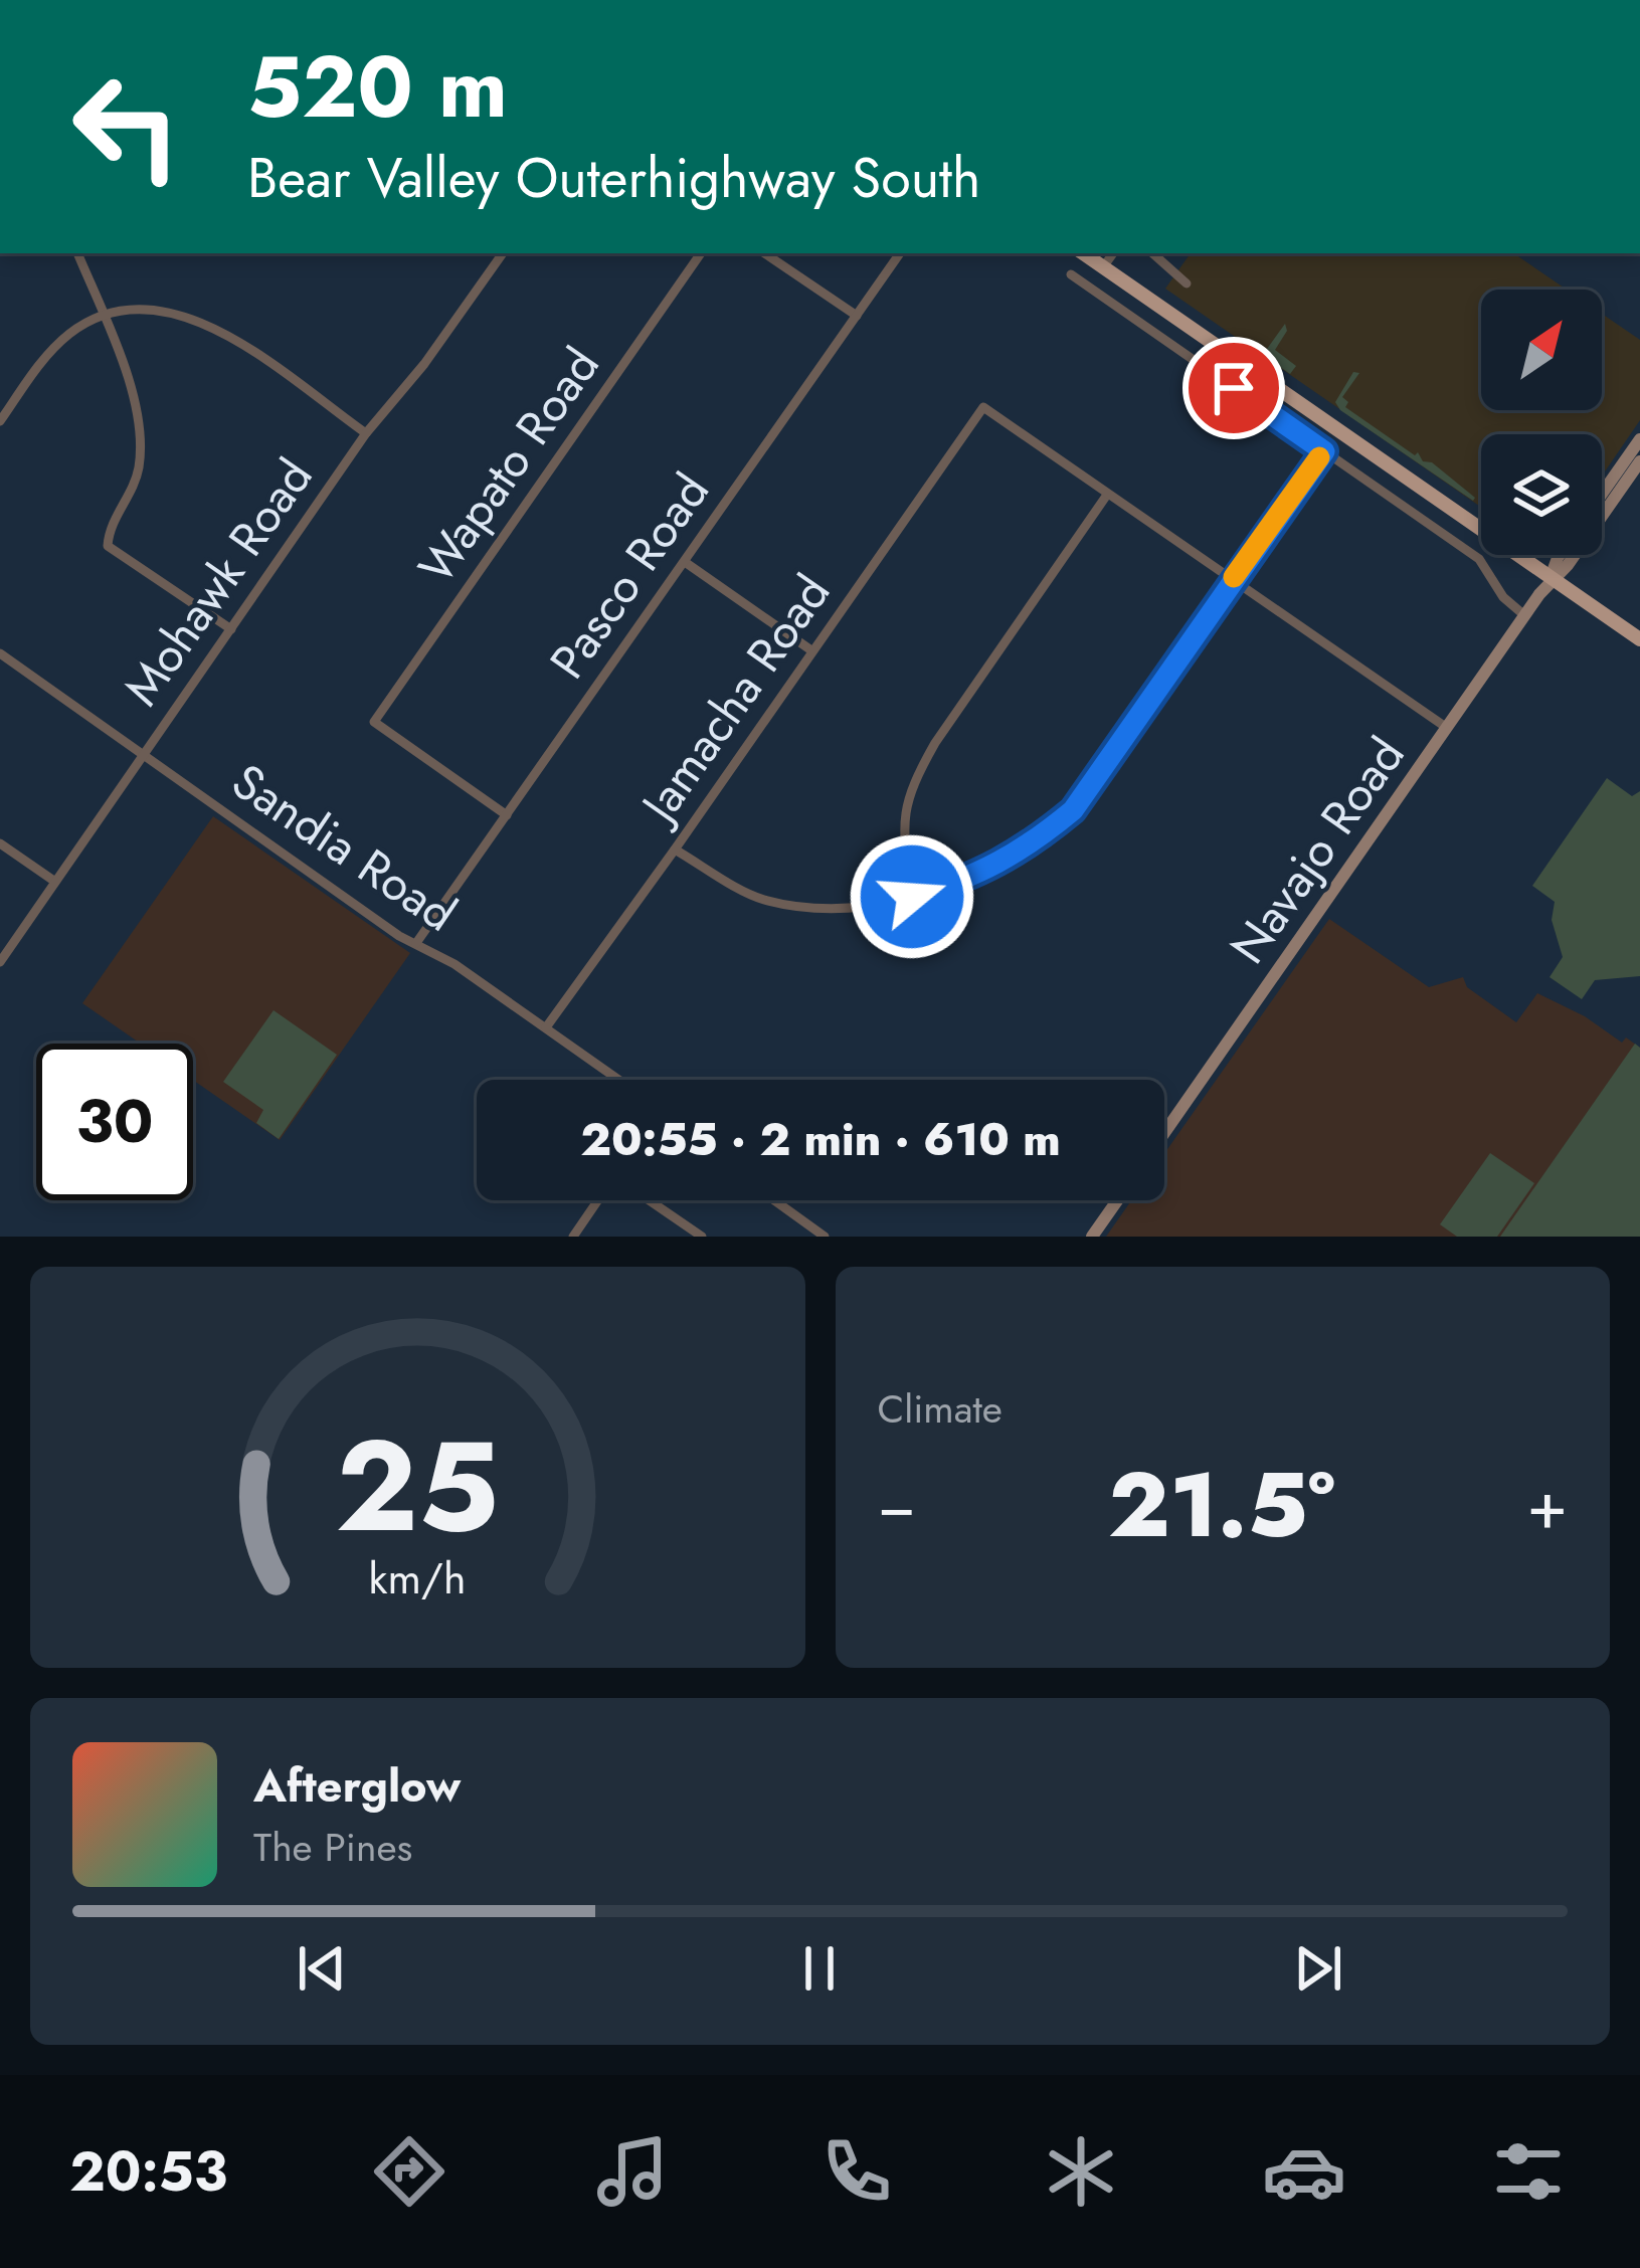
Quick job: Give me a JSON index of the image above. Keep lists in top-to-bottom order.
{
  "streets": {
    "street": [
      "Wapato Road",
      "Pasco Road",
      "Mohawk Road",
      "Jamacha Road",
      "Sandia Road",
      "Navajo Road"
    ]
  },
  "crossings": [
    ["Wapato Road", "Pasco Road"],
    ["Pasco Road", "Sandia Road"],
    ["Mohawk Road", "Sandia Road"],
    ["Jamacha Road", "Sandia Road"]
  ],
  "north": "top right",
  "page": {
    "turn": ["520 m", "Bear Valley Outerhighway South"],
    "limit": "30",
    "trip": "20:55 · 2 min · 610 m",
    "tile": "Climate",
    "heat": ["−", "21.5°", "+"],
    "song": ["Afterglow", "The Pines"],
    "tabs": "20:53",
    "gauge": ["25", "km/h"]
  }
}
